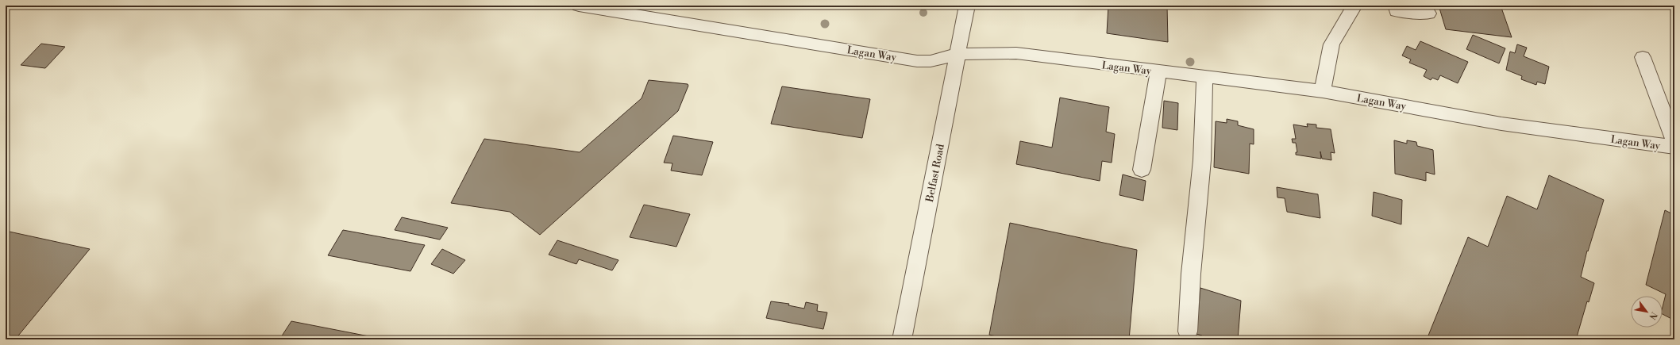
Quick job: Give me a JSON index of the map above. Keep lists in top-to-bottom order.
{
  "streets": {
    "street": ["Lagan Way", "Belfast Road"]
  },
  "crossings": [
    ["Lagan Way", "Belfast Road"]
  ],
  "north": "bottom right"
}
